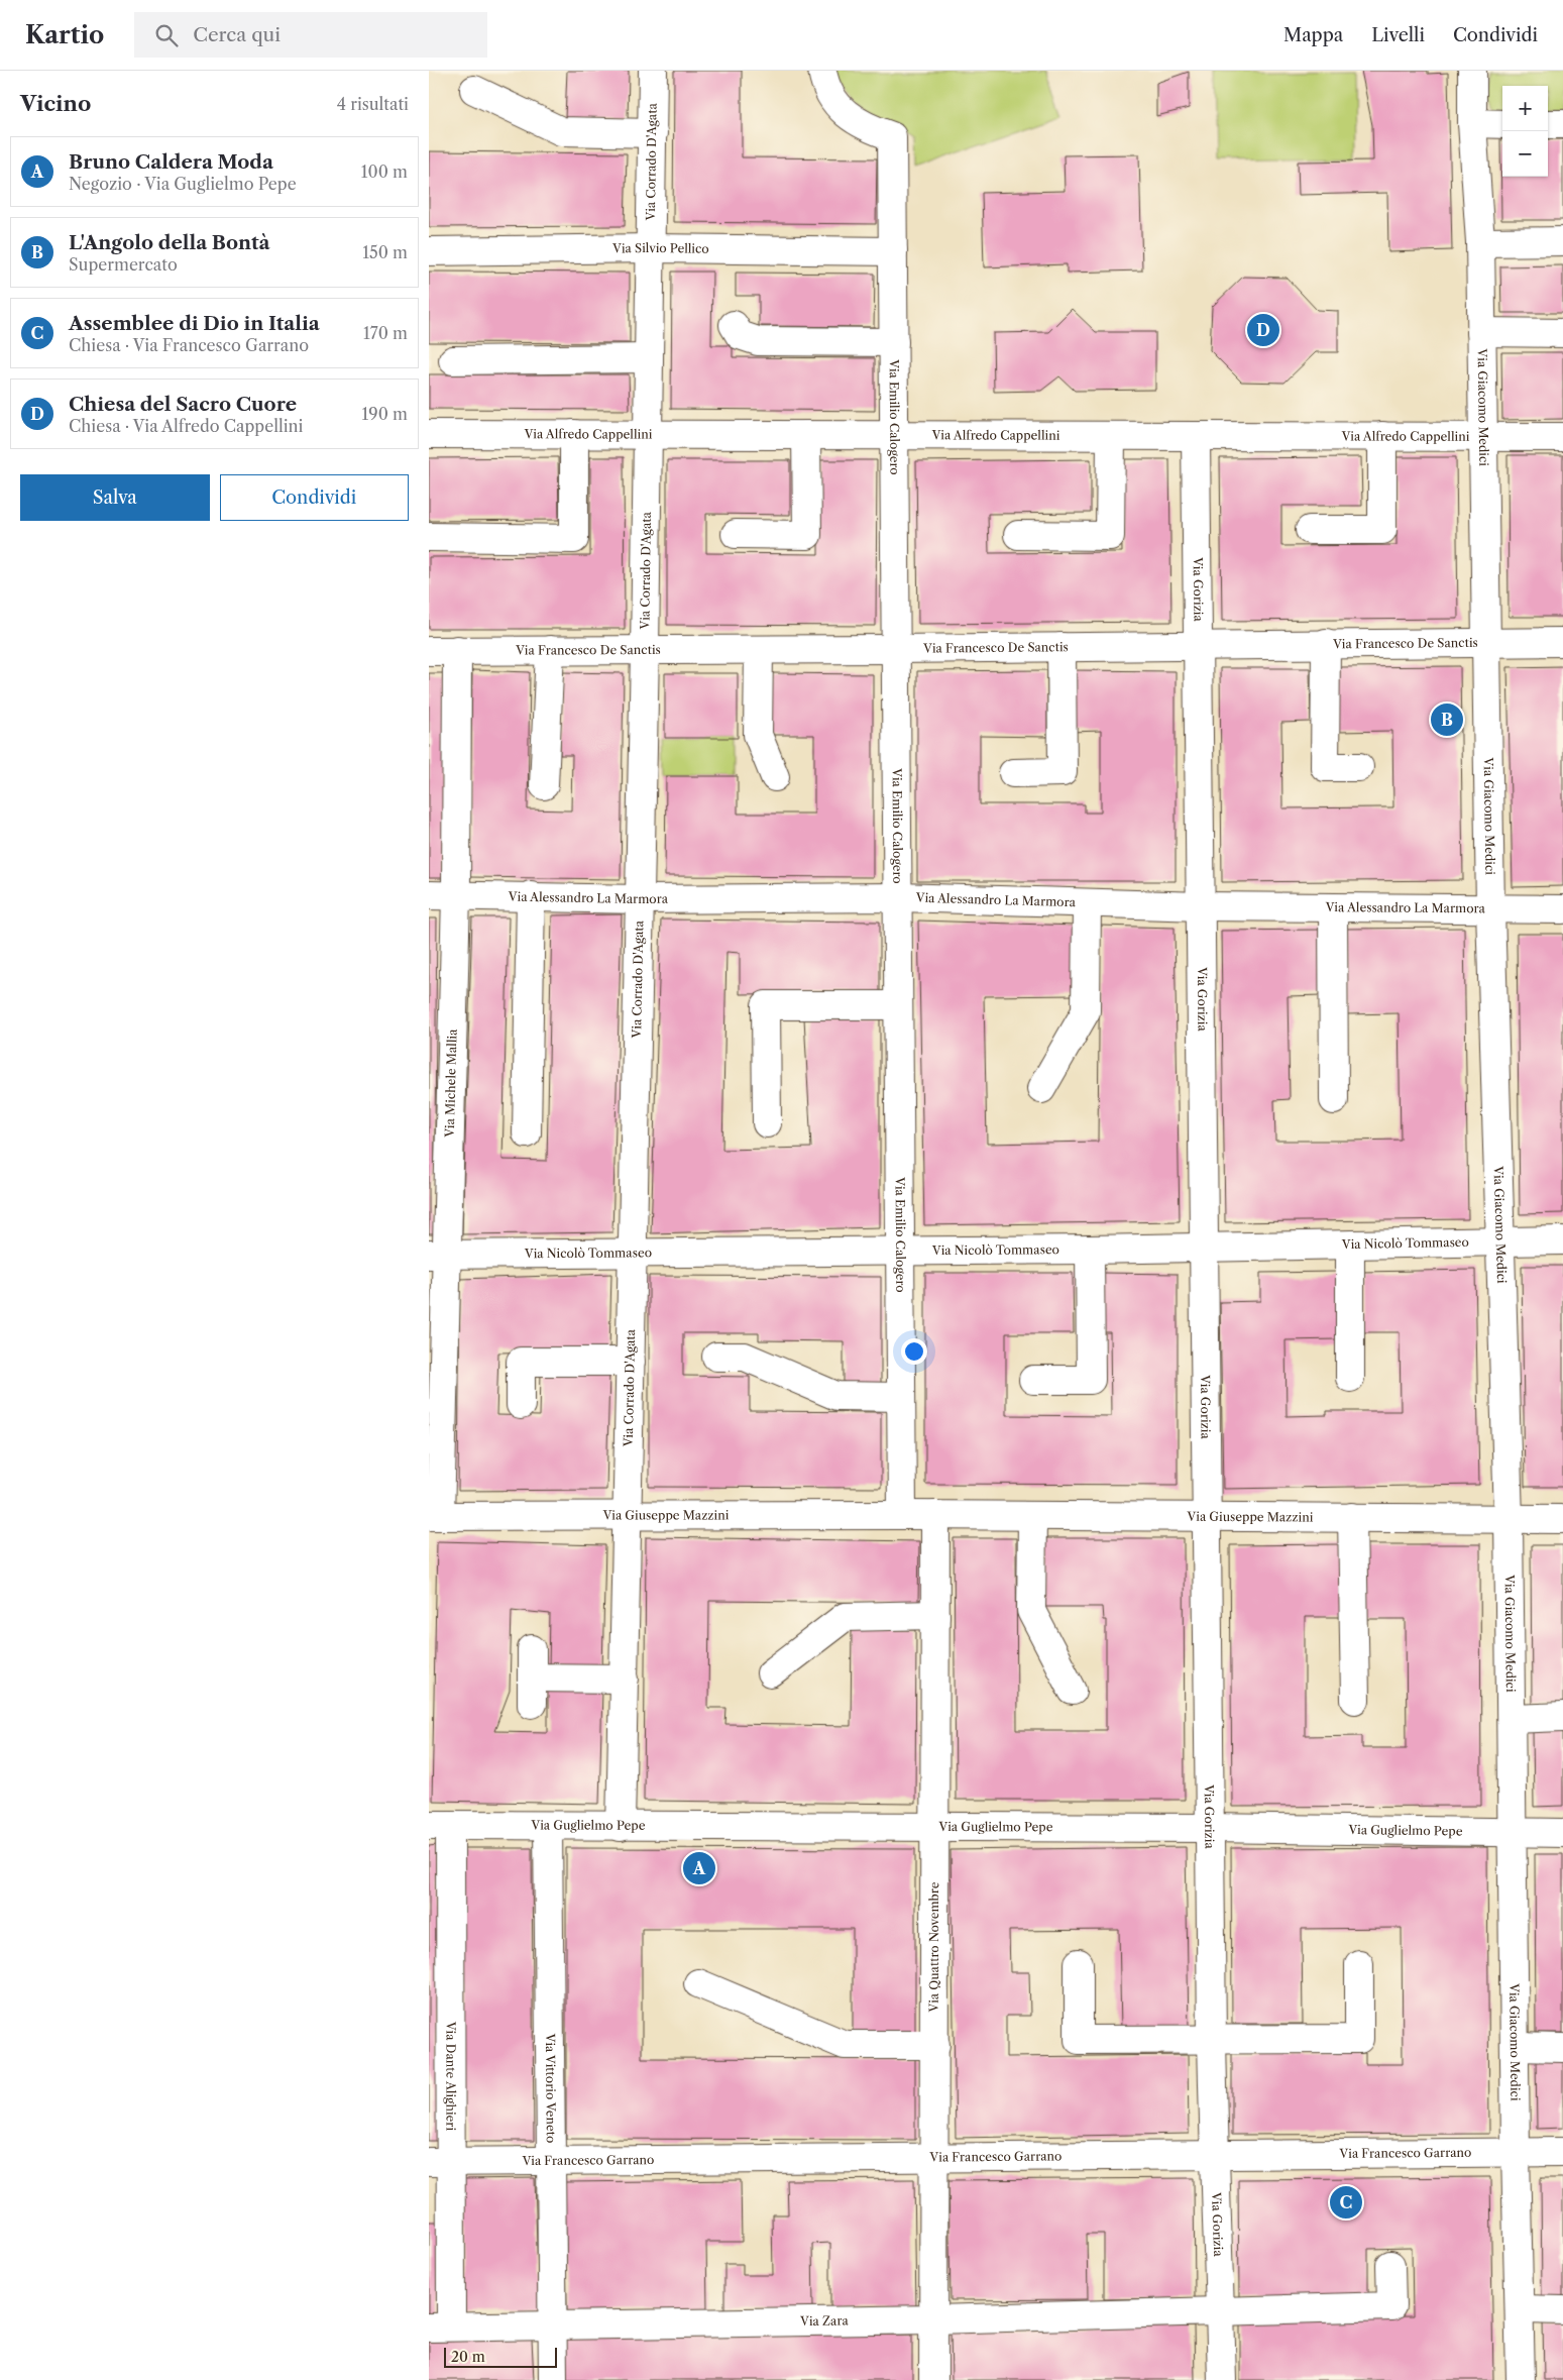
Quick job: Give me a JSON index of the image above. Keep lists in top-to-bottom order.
{
  "streets": {
    "street": [
      "Via Corrado D'Agata",
      "Via Silvio Pellico",
      "Via Giacomo Medici",
      "Via Emilio Calogero",
      "Via Alfredo Cappellini",
      "Via Gorizia",
      "Via Francesco De Sanctis",
      "Via Alessandro La Marmora",
      "Via Michele Mallia",
      "Via Nicolò Tommaseo",
      "Via Giuseppe Mazzini",
      "Via Guglielmo Pepe",
      "Via Quattro Novembre",
      "Via Dante Alighieri",
      "Via Vittorio Veneto",
      "Via Francesco Garrano",
      "Via Zara"
    ]
  },
  "crossings": [
    ["Via Corrado D'Agata", "Via Silvio Pellico"],
    ["Via Corrado D'Agata", "Via Alfredo Cappellini"],
    ["Via Corrado D'Agata", "Via Francesco De Sanctis"],
    ["Via Corrado D'Agata", "Via Alessandro La Marmora"],
    ["Via Corrado D'Agata", "Via Nicolò Tommaseo"],
    ["Via Corrado D'Agata", "Via Giuseppe Mazzini"],
    ["Via Corrado D'Agata", "Via Guglielmo Pepe"],
    ["Via Silvio Pellico", "Via Emilio Calogero"],
    ["Via Giacomo Medici", "Via Alfredo Cappellini"],
    ["Via Giacomo Medici", "Via Francesco De Sanctis"],
    ["Via Giacomo Medici", "Via Alessandro La Marmora"],
    ["Via Giacomo Medici", "Via Nicolò Tommaseo"],
    ["Via Giacomo Medici", "Via Giuseppe Mazzini"],
    ["Via Giacomo Medici", "Via Guglielmo Pepe"],
    ["Via Giacomo Medici", "Via Francesco Garrano"],
    ["Via Emilio Calogero", "Via Alfredo Cappellini"],
    ["Via Emilio Calogero", "Via Francesco De Sanctis"],
    ["Via Emilio Calogero", "Via Alessandro La Marmora"],
    ["Via Emilio Calogero", "Via Nicolò Tommaseo"],
    ["Via Emilio Calogero", "Via Giuseppe Mazzini"],
    ["Via Alfredo Cappellini", "Via Gorizia"],
    ["Via Gorizia", "Via Francesco De Sanctis"],
    ["Via Gorizia", "Via Alessandro La Marmora"],
    ["Via Gorizia", "Via Nicolò Tommaseo"],
    ["Via Gorizia", "Via Giuseppe Mazzini"],
    ["Via Gorizia", "Via Guglielmo Pepe"],
    ["Via Gorizia", "Via Francesco Garrano"],
    ["Via Gorizia", "Via Zara"],
    ["Via Francesco De Sanctis", "Via Michele Mallia"],
    ["Via Alessandro La Marmora", "Via Michele Mallia"],
    ["Via Michele Mallia", "Via Nicolò Tommaseo"],
    ["Via Michele Mallia", "Via Giuseppe Mazzini"],
    ["Via Giuseppe Mazzini", "Via Quattro Novembre"],
    ["Via Guglielmo Pepe", "Via Quattro Novembre"],
    ["Via Guglielmo Pepe", "Via Dante Alighieri"],
    ["Via Guglielmo Pepe", "Via Vittorio Veneto"],
    ["Via Quattro Novembre", "Via Francesco Garrano"],
    ["Via Quattro Novembre", "Via Zara"],
    ["Via Dante Alighieri", "Via Francesco Garrano"],
    ["Via Dante Alighieri", "Via Zara"],
    ["Via Vittorio Veneto", "Via Francesco Garrano"],
    ["Via Vittorio Veneto", "Via Zara"]
  ],
  "scale_bar": "20 m",
  "page": {
    "header": "Kartio",
    "search": "Cerca qui",
    "nav": ["Mappa", "Livelli", "Condividi"],
    "heading": ["Vicino", "4 risultati"],
    "map_buttons": ["+", "−"],
    "list": [
      {
        "mark": "A",
        "name": "Bruno Caldera Moda",
        "note": "Negozio · Via Guglielmo Pepe",
        "value": "100 m"
      },
      {
        "mark": "B",
        "name": "L'Angolo della Bontà",
        "note": "Supermercato",
        "value": "150 m"
      },
      {
        "mark": "C",
        "name": "Assemblee di Dio in Italia",
        "note": "Chiesa · Via Francesco Garrano",
        "value": "170 m"
      },
      {
        "mark": "D",
        "name": "Chiesa del Sacro Cuore",
        "note": "Chiesa · Via Alfredo Cappellini",
        "value": "190 m"
      }
    ],
    "pins": [
      "D",
      "B",
      "A",
      "C"
    ],
    "buttons": ["Salva", "Condividi"],
    "scale": "20 m"
  }
}
